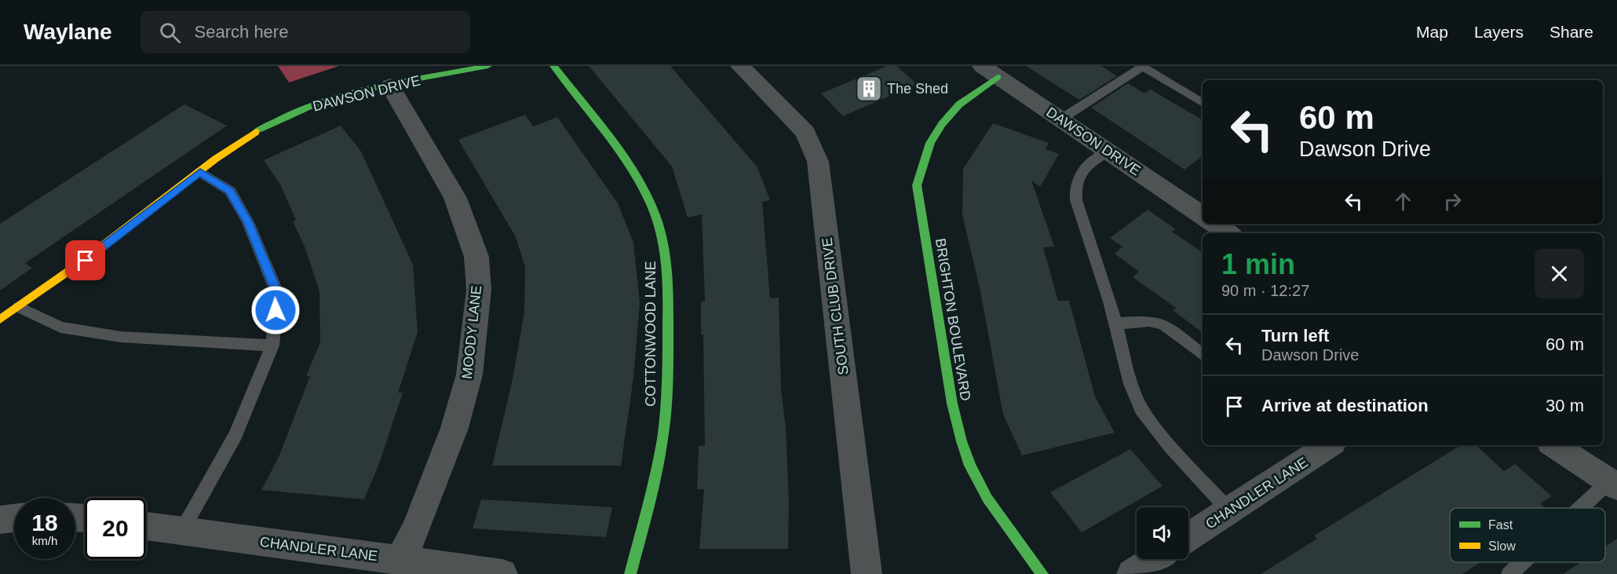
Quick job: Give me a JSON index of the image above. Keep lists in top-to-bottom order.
{
  "streets": {
    "street": [
      "DAWSON DRIVE",
      "SOUTH CLUB DRIVE",
      "BRIGHTON BOULEVARD",
      "MOODY LANE",
      "COTTONWOOD LANE",
      "CHANDLER LANE"
    ]
  },
  "crossings": [
    ["DAWSON DRIVE", "BRIGHTON BOULEVARD"],
    ["DAWSON DRIVE", "MOODY LANE"],
    ["MOODY LANE", "CHANDLER LANE"]
  ],
  "places": {
    "building": ["The Shed"]
  },
  "legend": ["Fast", "Slow"],
  "page": {
    "header": "Waylane",
    "search": "Search here",
    "nav": ["Map", "Layers", "Share"],
    "turn": ["60 m", "Dawson Drive"],
    "heading": ["1 min", "90 m · 12:27"],
    "list": [
      {
        "name": "Turn left",
        "note": "Dawson Drive",
        "value": "60 m"
      },
      {
        "name": "Arrive at destination",
        "value": "30 m"
      }
    ],
    "speed": "18 km/h",
    "limit": "20"
  }
}
